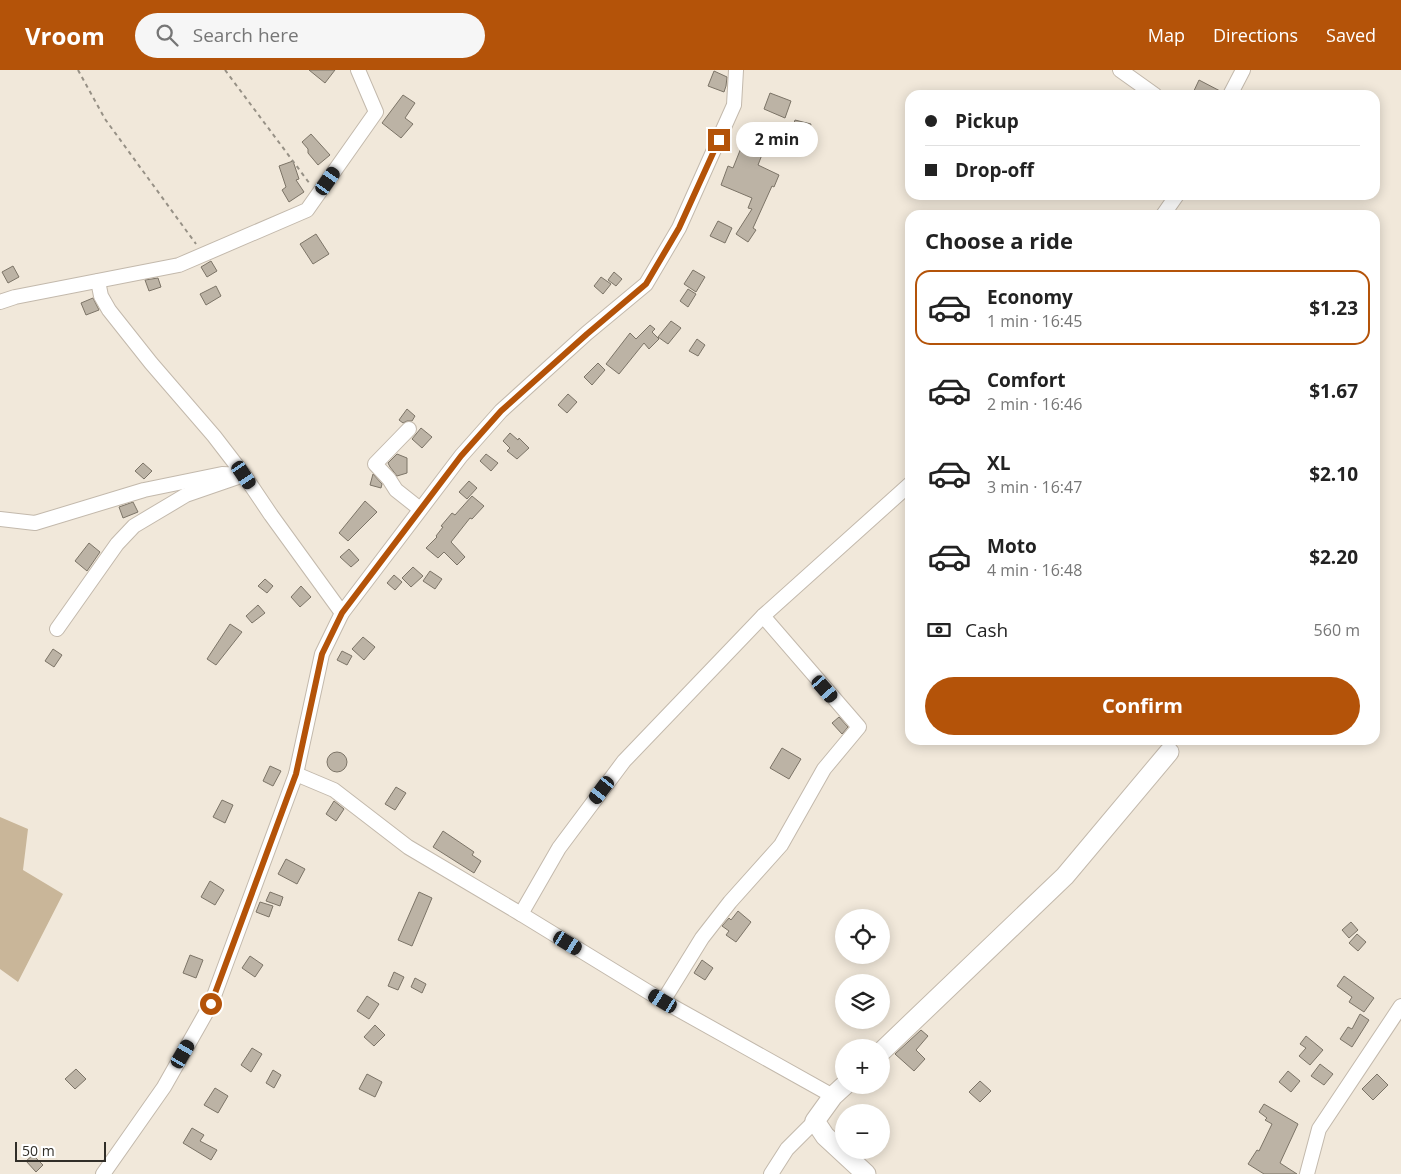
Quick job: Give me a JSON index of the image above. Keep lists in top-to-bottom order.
{
  "scale_bar": "50 m",
  "page": {
    "header": "Vroom",
    "search": "Search here",
    "nav": ["Map", "Directions", "Saved"],
    "banner": ["Pickup", "Drop-off"],
    "bubble": "2 min",
    "heading": "Choose a ride",
    "list": [
      {
        "name": "Economy",
        "note": "1 min · 16:45",
        "value": "$1.23"
      },
      {
        "name": "Comfort",
        "note": "2 min · 16:46",
        "value": "$1.67"
      },
      {
        "name": "XL",
        "note": "3 min · 16:47",
        "value": "$2.10"
      },
      {
        "name": "Moto",
        "note": "4 min · 16:48",
        "value": "$2.20"
      }
    ],
    "pay": ["Cash", "560 m"],
    "buttons": "Confirm",
    "map_buttons": ["+", "−"],
    "scale": "50 m"
  }
}
